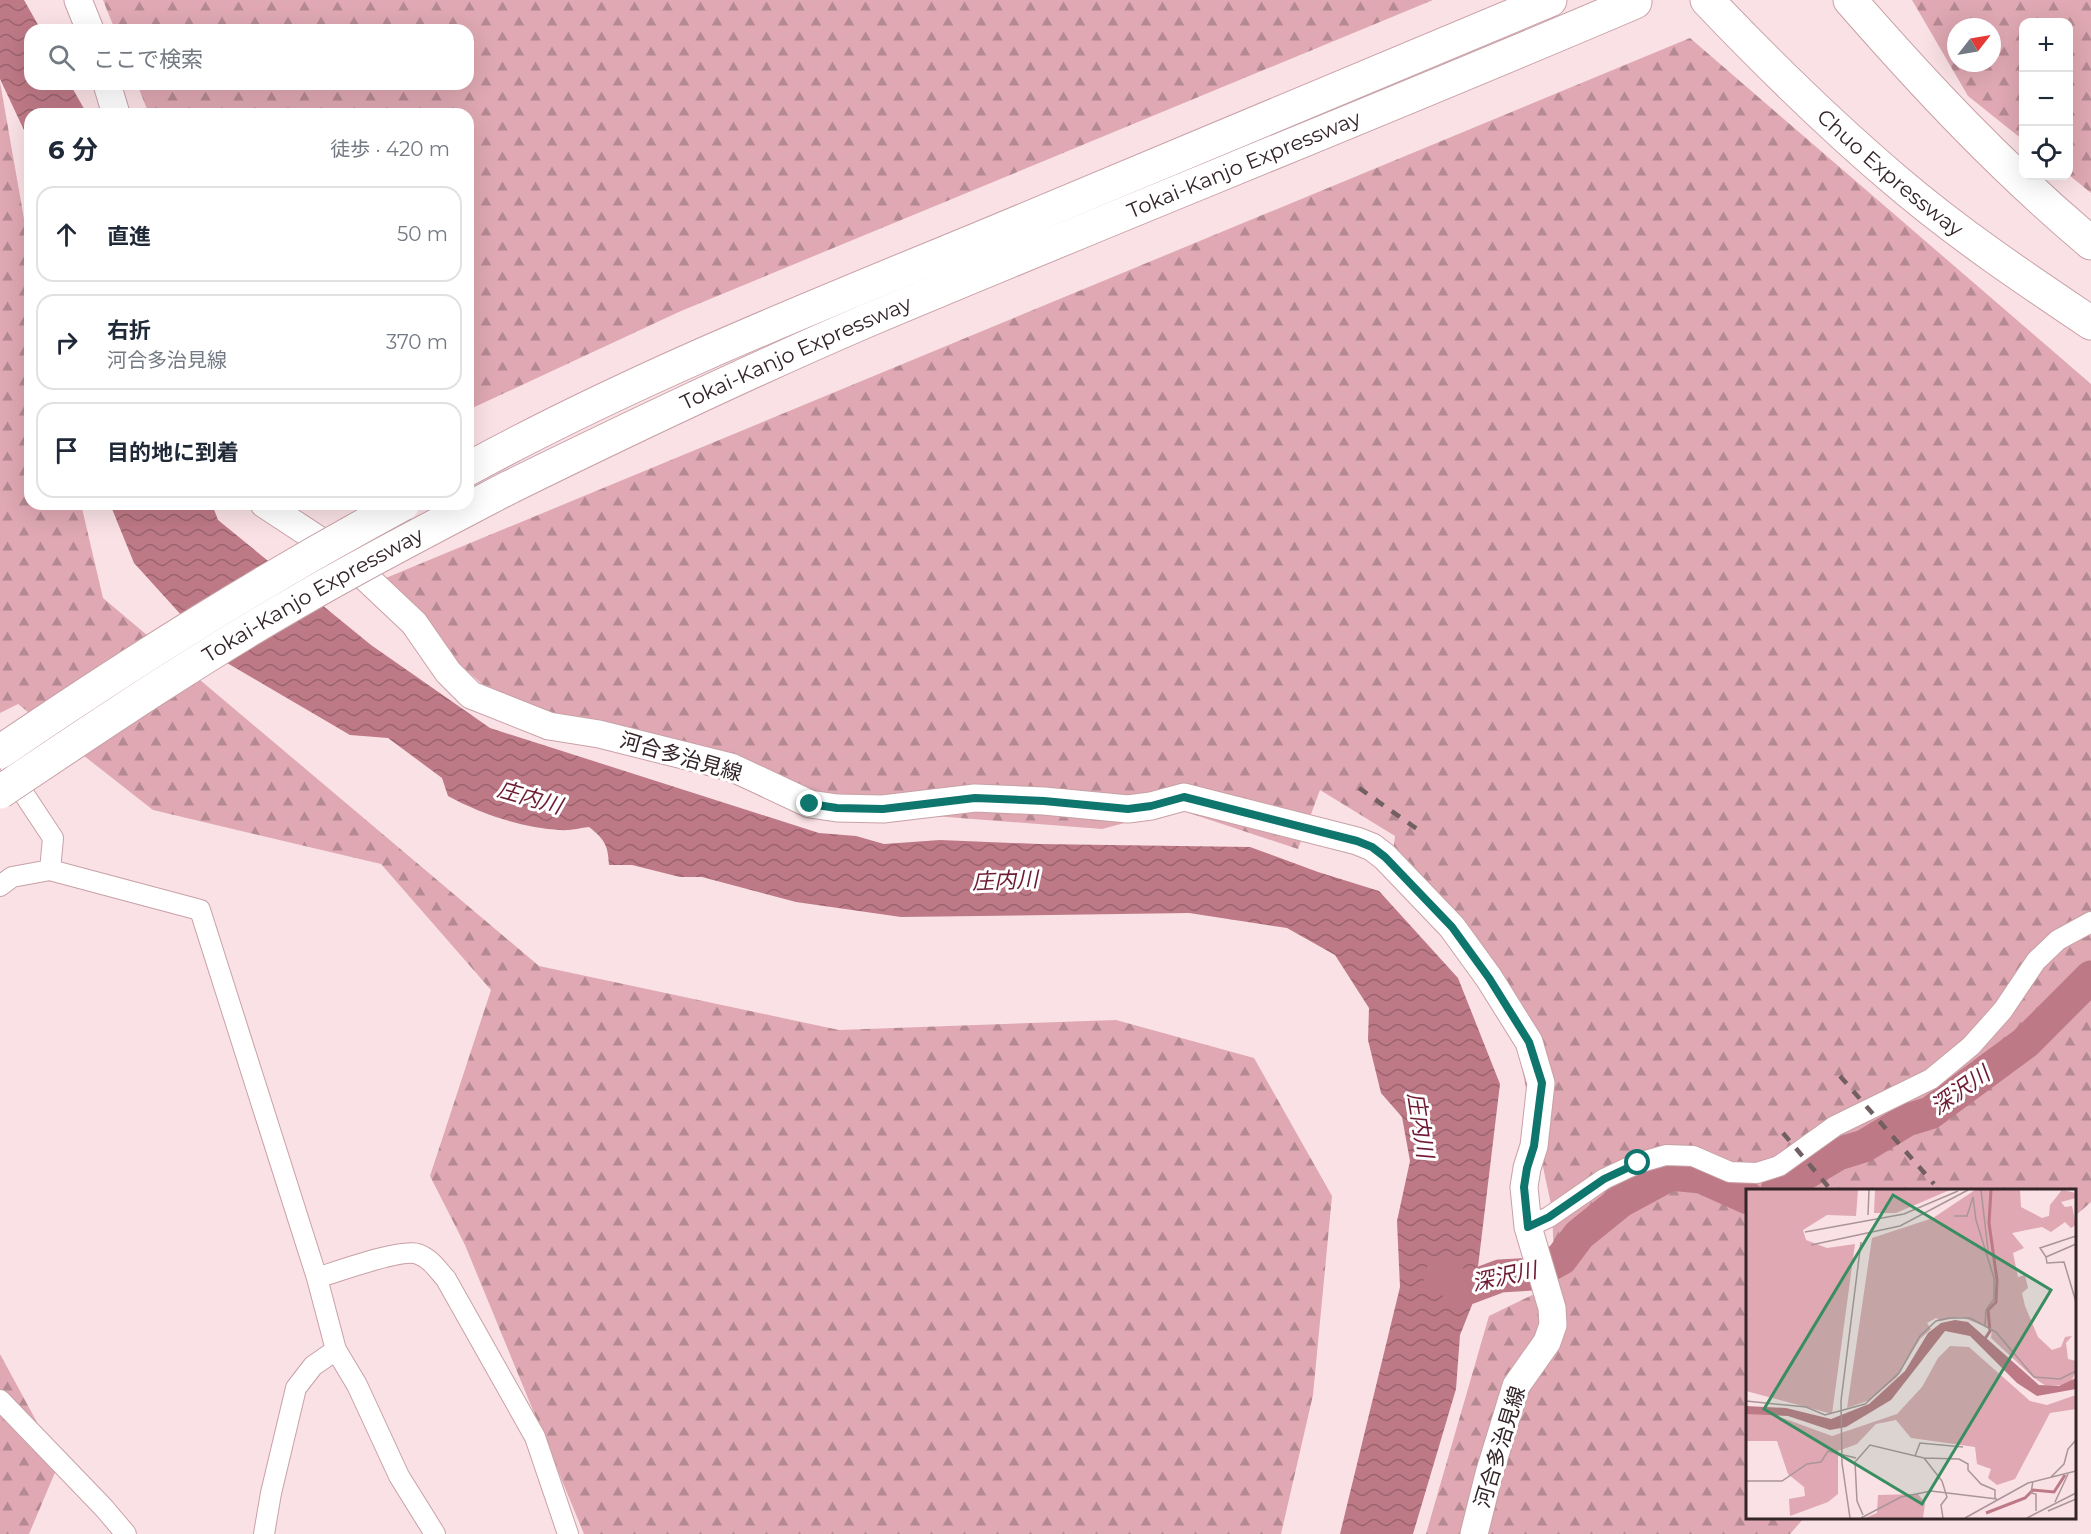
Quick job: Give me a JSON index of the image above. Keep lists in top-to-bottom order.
{
  "streets": {
    "highway": ["Tokai-Kanjo Expressway", "Chuo Expressway"],
    "main road": ["河合多治見線"]
  },
  "water": ["庄内川", "深沢川"],
  "north": "top right",
  "page": {
    "map_buttons": ["+", "−"],
    "search": "ここで検索",
    "heading": ["6 分", "徒歩 · 420 m"],
    "list": [
      ["直進", "50 m"],
      ["右折", "河合多治見線", "370 m"],
      "目的地に到着"
    ]
  }
}
